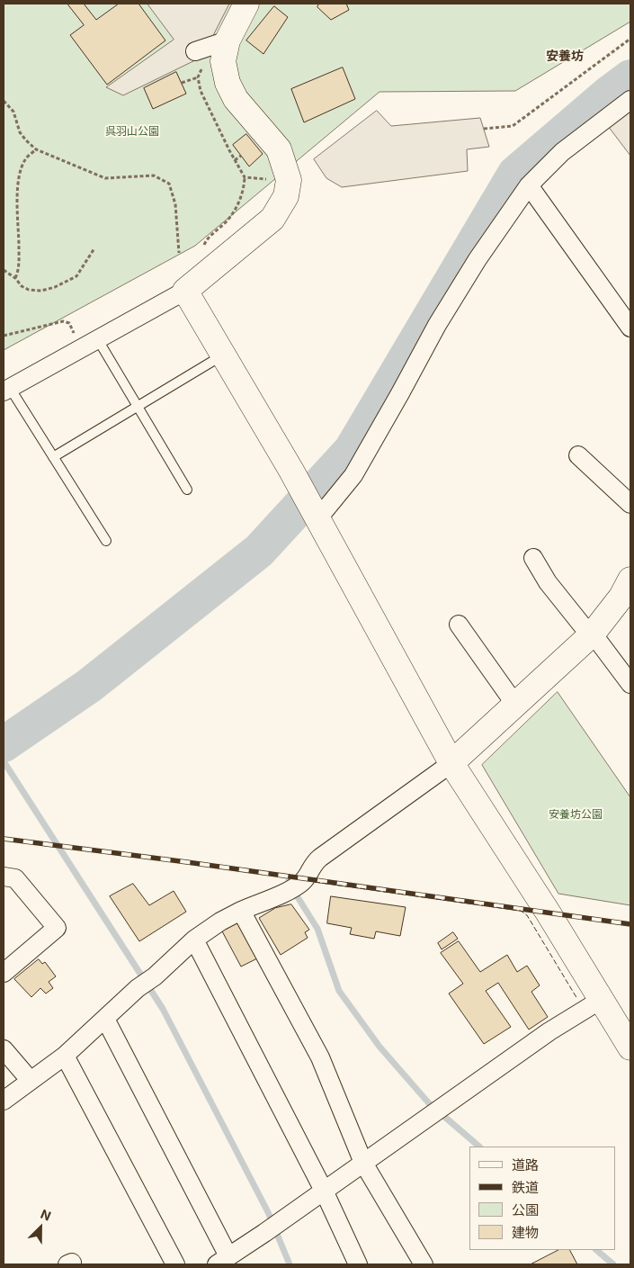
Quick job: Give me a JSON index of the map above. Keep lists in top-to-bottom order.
{
  "districts": ["安養坊"],
  "parks": ["呉羽山公園", "安養坊公園"],
  "legend": [
    "道路",
    "鉄道",
    "公園",
    "建物"
  ],
  "north": "top right"
}
